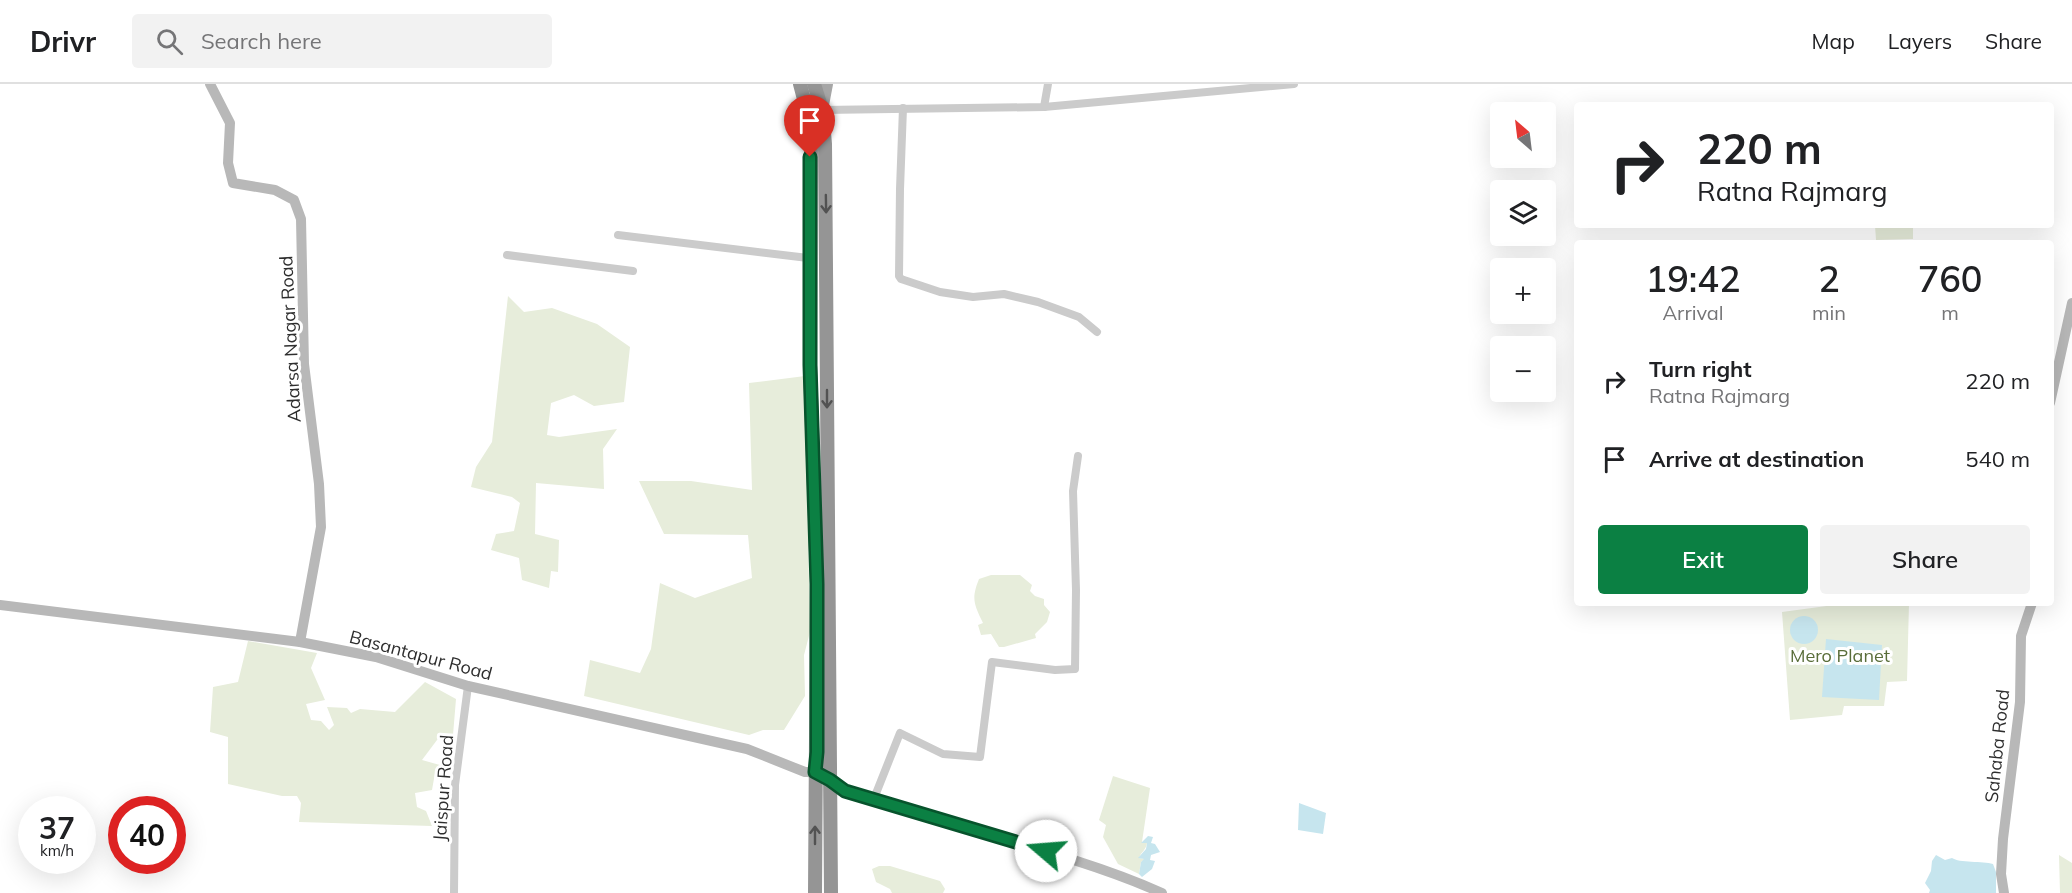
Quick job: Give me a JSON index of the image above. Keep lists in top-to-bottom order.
{
  "streets": {
    "street": [
      "Adarsa Nagar Road",
      "Basantapur Road",
      "Sahaba Road",
      "Jaispur Road"
    ]
  },
  "crossings": [
    ["Adarsa Nagar Road", "Basantapur Road"],
    ["Basantapur Road", "Jaispur Road"]
  ],
  "parks": ["Mero Planet"],
  "north": "top left",
  "page": {
    "header": "Drivr",
    "search": "Search here",
    "nav": ["Map", "Layers", "Share"],
    "map_buttons": ["+", "−"],
    "turn": ["220 m", "Ratna Rajmarg"],
    "eta": [
      "19:42",
      "Arrival",
      "2",
      "min",
      "760",
      "m"
    ],
    "list": [
      {
        "name": "Turn right",
        "note": "Ratna Rajmarg",
        "value": "220 m"
      },
      {
        "name": "Arrive at destination",
        "value": "540 m"
      }
    ],
    "buttons": ["Exit", "Share"],
    "speed": "37 km/h",
    "limit": "40"
  }
}
